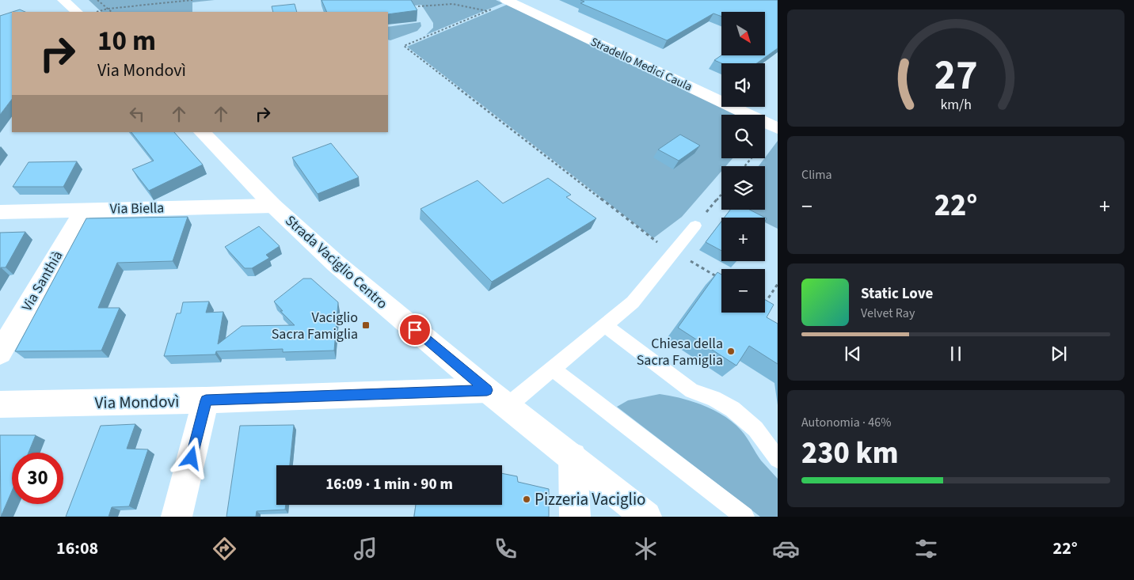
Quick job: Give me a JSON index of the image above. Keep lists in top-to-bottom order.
{
  "streets": {
    "street": [
      "Stradello Medici Caula",
      "Via Biella",
      "Strada Vaciglio Centro",
      "Via Santhià",
      "Via Mondovì"
    ]
  },
  "crossings": [
    ["Via Biella", "Strada Vaciglio Centro"],
    ["Via Biella", "Via Santhià"],
    ["Strada Vaciglio Centro", "Via Mondovì"]
  ],
  "places": {
    "transit": ["Vaciglio Sacra Famiglia"],
    "other": ["Chiesa della Sacra Famiglia", "Pizzeria Vaciglio"]
  },
  "north": "bottom right",
  "page": {
    "map_buttons": ["+", "−"],
    "turn": ["10 m", "Via Mondovì"],
    "tile": [
      "Clima",
      ["Autonomia · 46%", "230 km"]
    ],
    "heat": ["−", "22°", "+"],
    "song": ["Static Love", "Velvet Ray"],
    "limit": "30",
    "trip": "16:09 · 1 min · 90 m",
    "tabs": ["16:08", "22°"],
    "gauge": ["27", "km/h"]
  }
}
